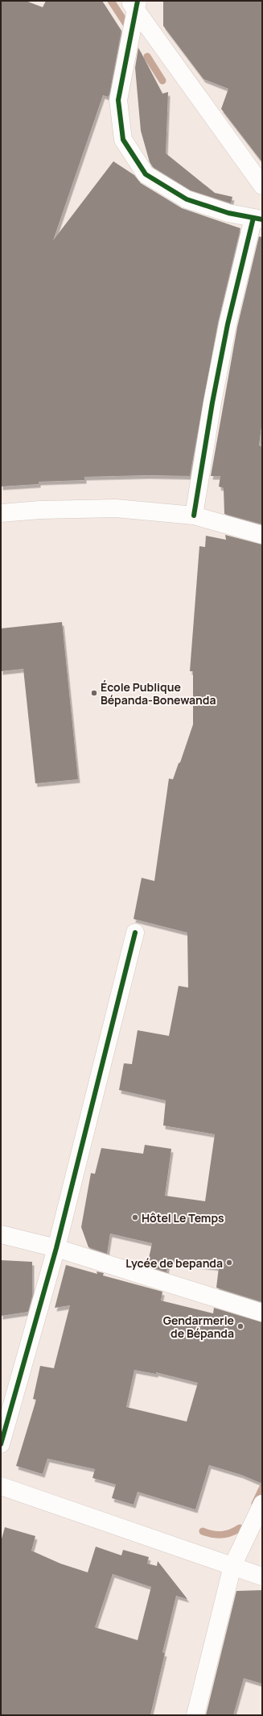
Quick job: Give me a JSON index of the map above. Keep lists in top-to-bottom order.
{
  "places": [
    "École Publique Bépanda-Bonewanda",
    "Hôtel Le Temps",
    "Lycée de bepanda",
    "Gendarmerie de Bépanda"
  ]
}
